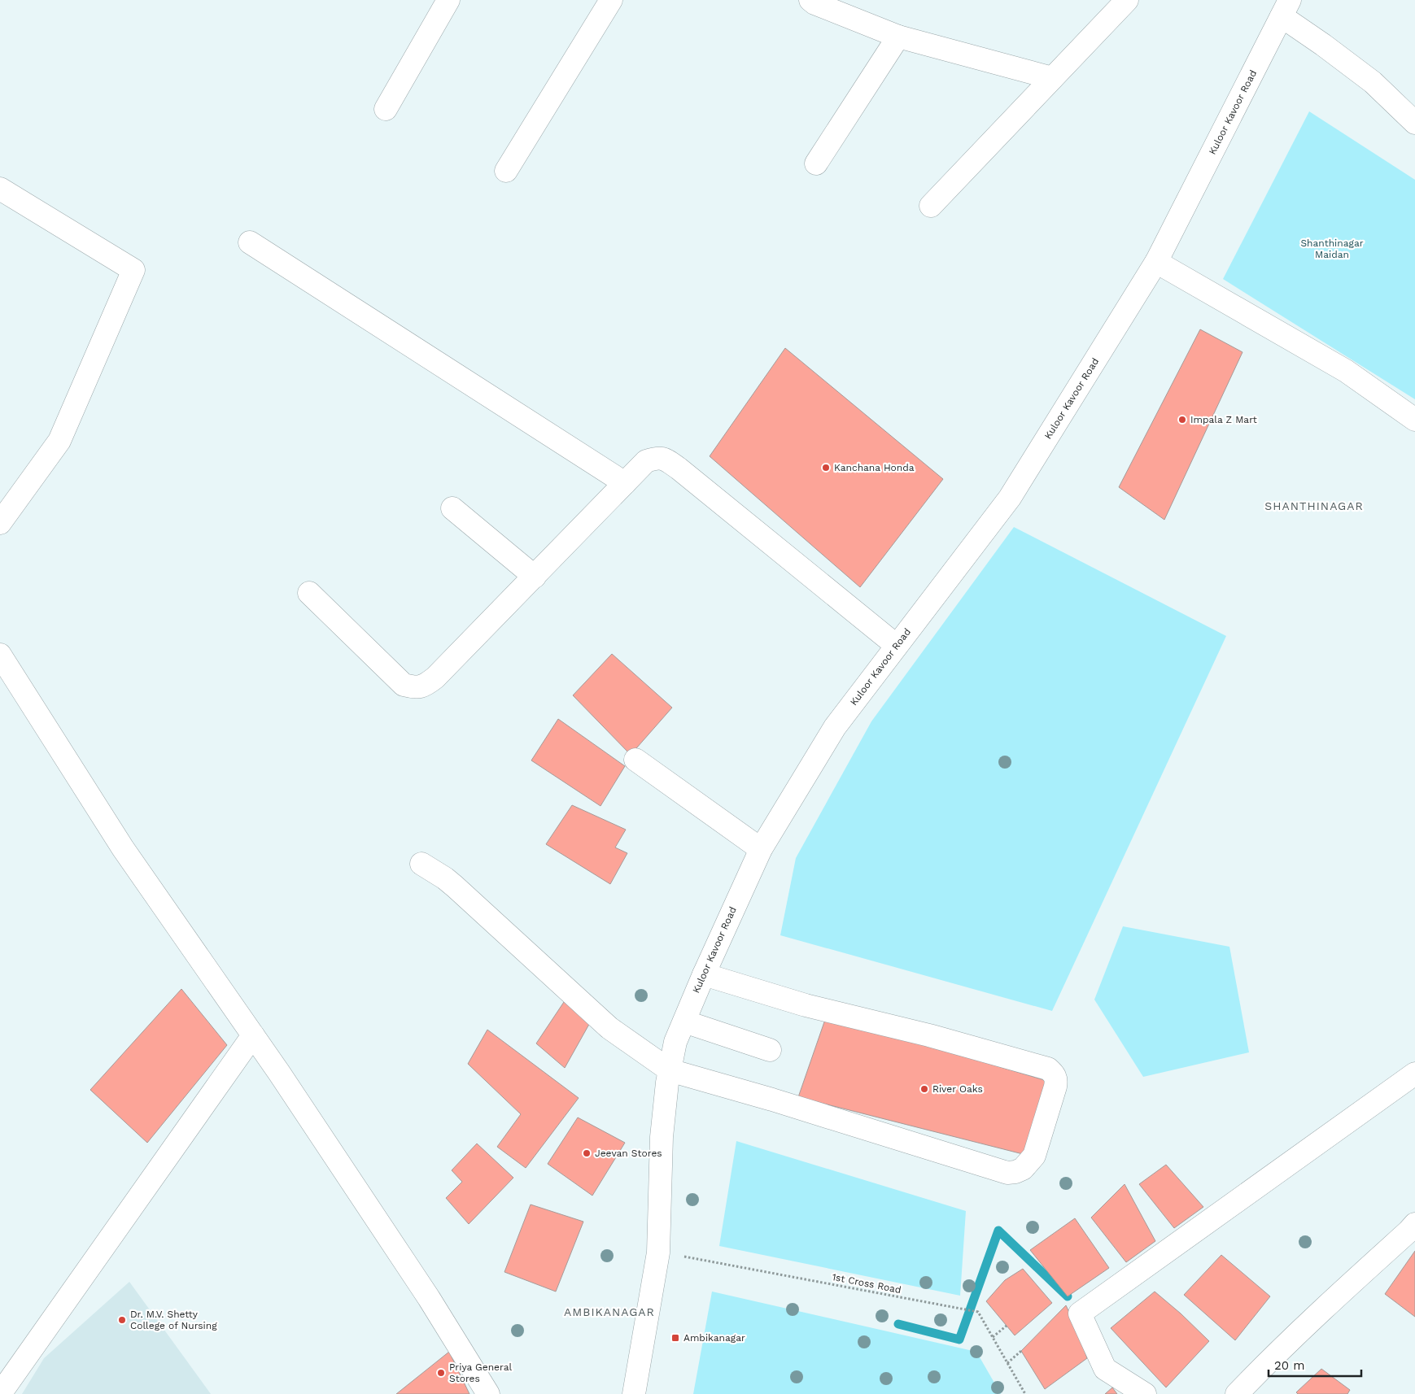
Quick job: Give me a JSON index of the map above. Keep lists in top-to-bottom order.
{
  "streets": {
    "street": ["Kuloor Kavoor Road"],
    "path": ["1st Cross Road"]
  },
  "crossings": [
    ["Kuloor Kavoor Road", "1st Cross Road"]
  ],
  "districts": ["SHANTHINAGAR", "AMBIKANAGAR"],
  "parks": ["Shanthinagar Maidan"],
  "places": {
    "other": [
      "Impala Z Mart",
      "Kanchana Honda",
      "River Oaks",
      "Jeevan Stores",
      "Dr. M.V. Shetty College of Nursing",
      "Priya General Stores"
    ],
    "transit": ["Ambikanagar"]
  },
  "scale_bar": "20 m"
}
